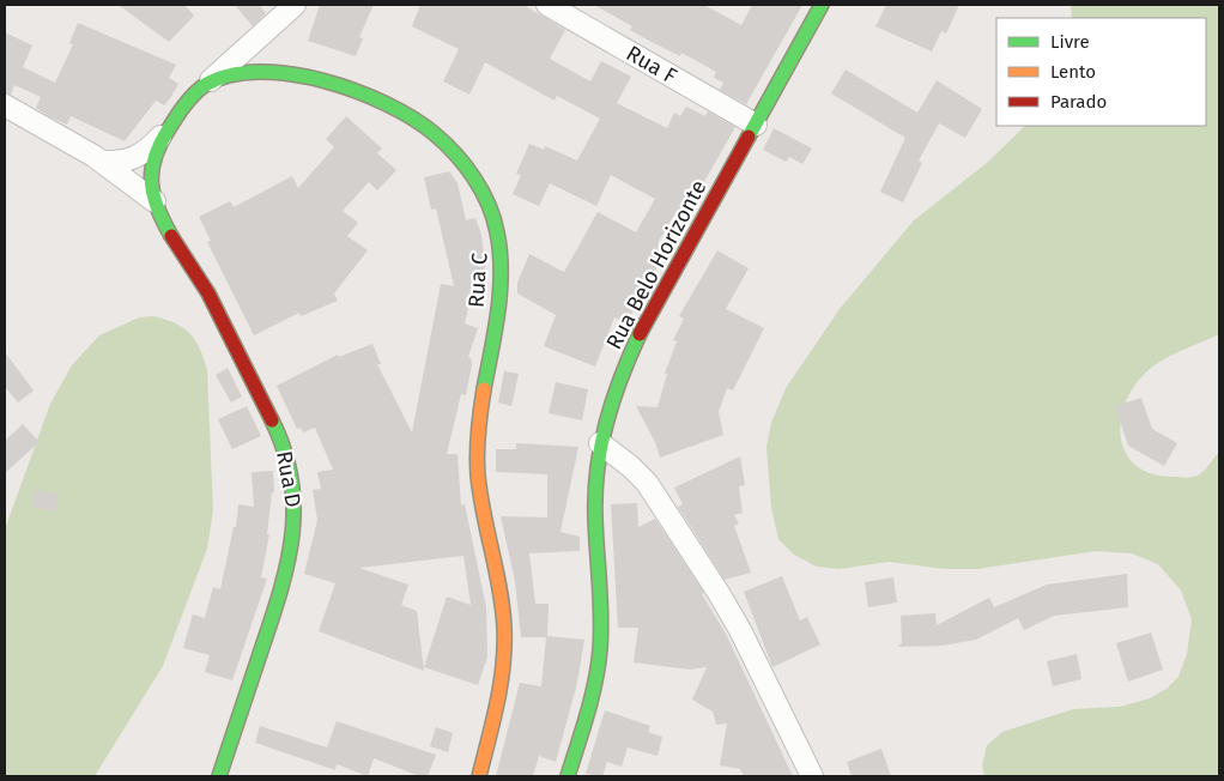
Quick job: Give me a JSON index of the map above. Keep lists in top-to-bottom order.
{
  "streets": {
    "street": [
      "Rua F",
      "Rua Belo Horizonte",
      "Rua C",
      "Rua D"
    ]
  },
  "crossings": [
    ["Rua F", "Rua Belo Horizonte"]
  ],
  "legend": ["Livre", "Lento", "Parado"]
}
